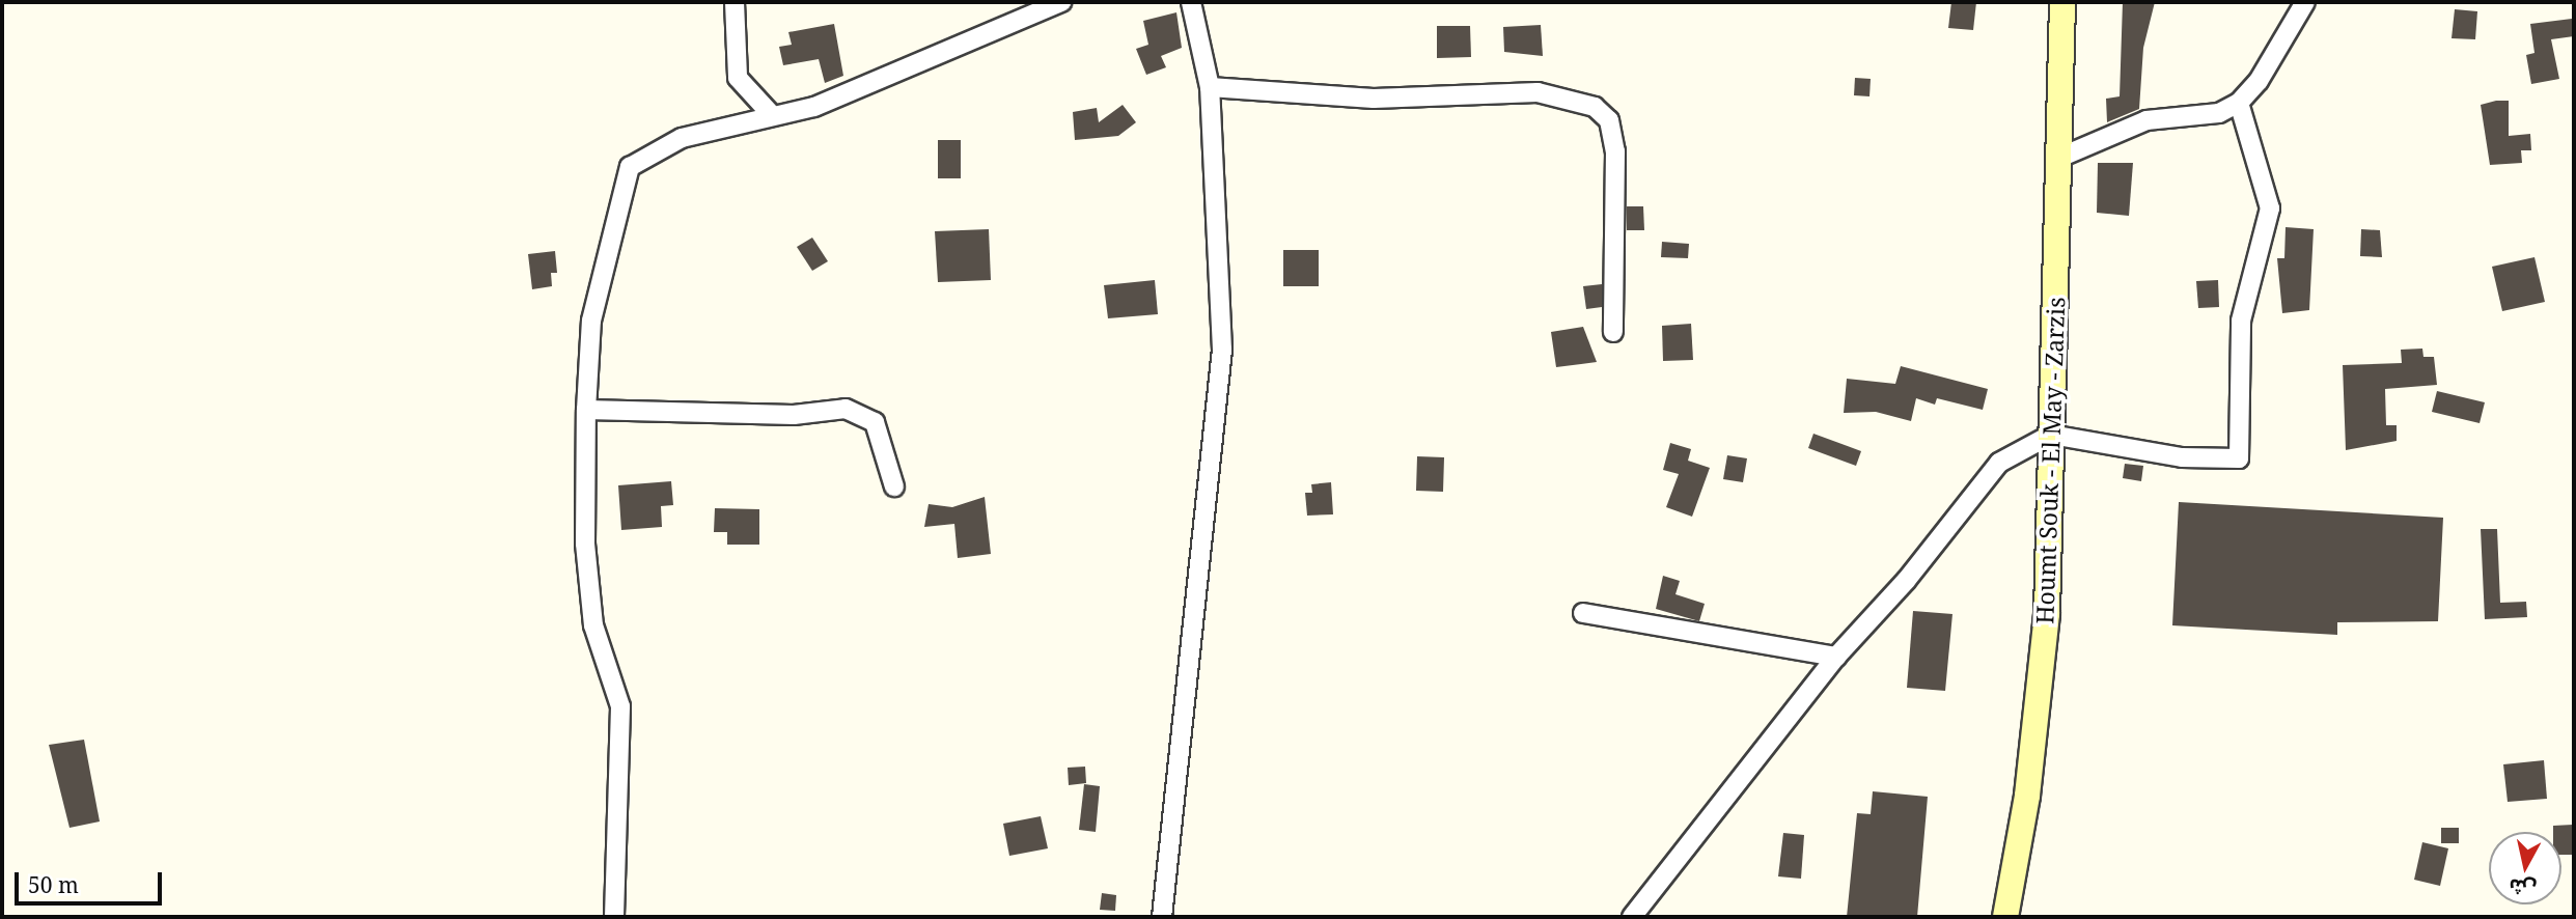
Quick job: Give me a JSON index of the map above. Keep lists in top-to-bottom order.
{
  "streets": {
    "main road": ["Houmt Souk - El May - Zarzis"]
  },
  "scale_bar": "50 m",
  "north": "bottom"
}
